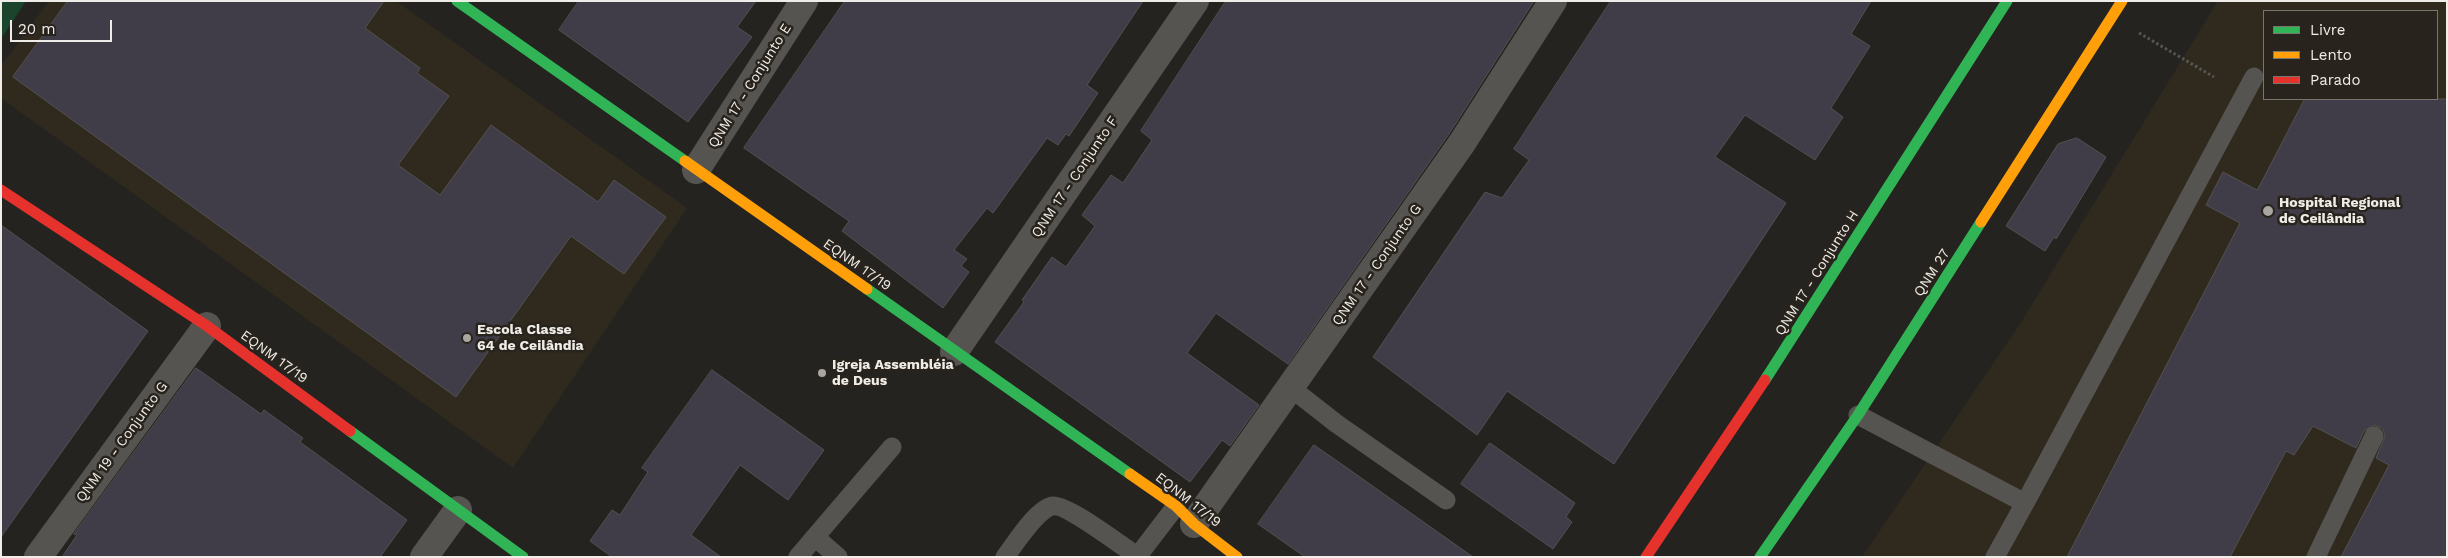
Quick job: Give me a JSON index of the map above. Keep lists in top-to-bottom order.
{
  "streets": {
    "street": [
      "QNM 17 - Conjunto E",
      "QNM 17 - Conjunto F",
      "EQNM 17/19",
      "QNM 17 - Conjunto G",
      "QNM 17 - Conjunto H",
      "QNM 27",
      "QNM 19 - Conjunto G"
    ]
  },
  "crossings": [
    ["QNM 17 - Conjunto E", "EQNM 17/19"],
    ["QNM 17 - Conjunto F", "EQNM 17/19"],
    ["EQNM 17/19", "QNM 17 - Conjunto G"],
    ["EQNM 17/19", "QNM 19 - Conjunto G"]
  ],
  "places": ["Hospital Regional de Ceilândia", "Escola Classe 64 de Ceilândia", "Igreja Assembléia de Deus"],
  "legend": ["Livre", "Lento", "Parado"],
  "scale_bar": "20 m"
}
